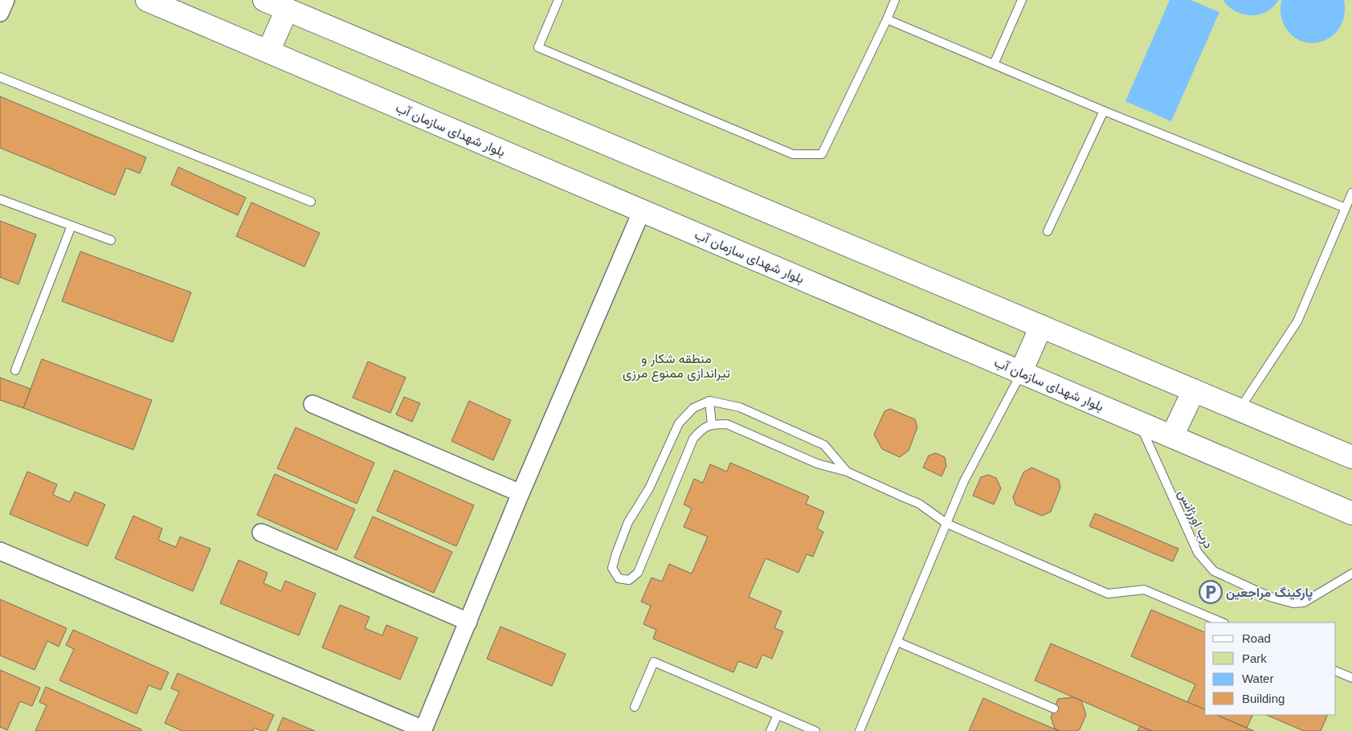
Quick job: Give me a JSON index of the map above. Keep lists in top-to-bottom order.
{
  "streets": {
    "main road": ["بلوار شهدای سازمان آب"],
    "lane": ["درب اورژانس"]
  },
  "crossings": [
    ["بلوار شهدای سازمان آب", "درب اورژانس"]
  ],
  "parks": ["منطقه شکار و تیراندازی ممنوع مرزی"],
  "places": {
    "parking": ["پارکینگ مراجعین"]
  },
  "legend": [
    "Road",
    "Park",
    "Water",
    "Building"
  ]
}
